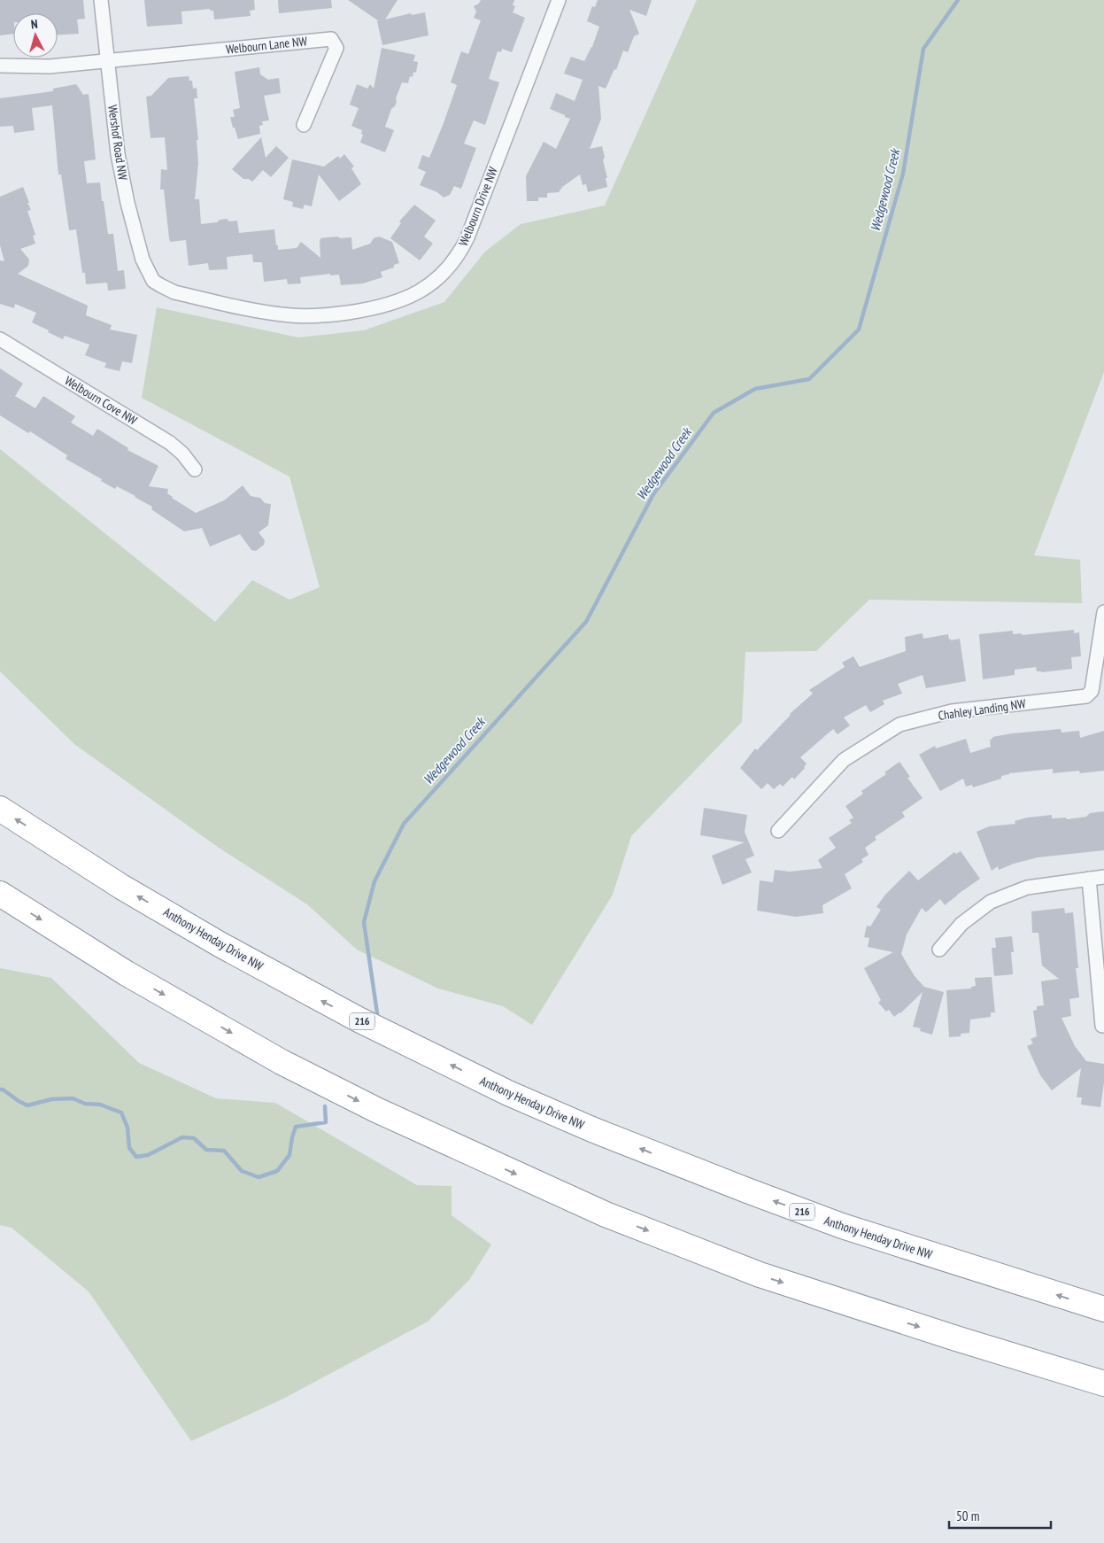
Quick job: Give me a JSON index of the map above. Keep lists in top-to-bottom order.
{
  "streets": {
    "highway": ["Anthony Henday Drive NW", "216"],
    "street": [
      "Welbourn Lane NW",
      "Wershof Road NW",
      "Welbourn Drive NW",
      "Welbourn Cove NW",
      "Chahley Landing NW"
    ]
  },
  "crossings": [
    ["Welbourn Lane NW", "Wershof Road NW"],
    ["Wershof Road NW", "Welbourn Drive NW"]
  ],
  "water": ["Wedgewood Creek"],
  "scale_bar": "50 m",
  "north": "top"
}
